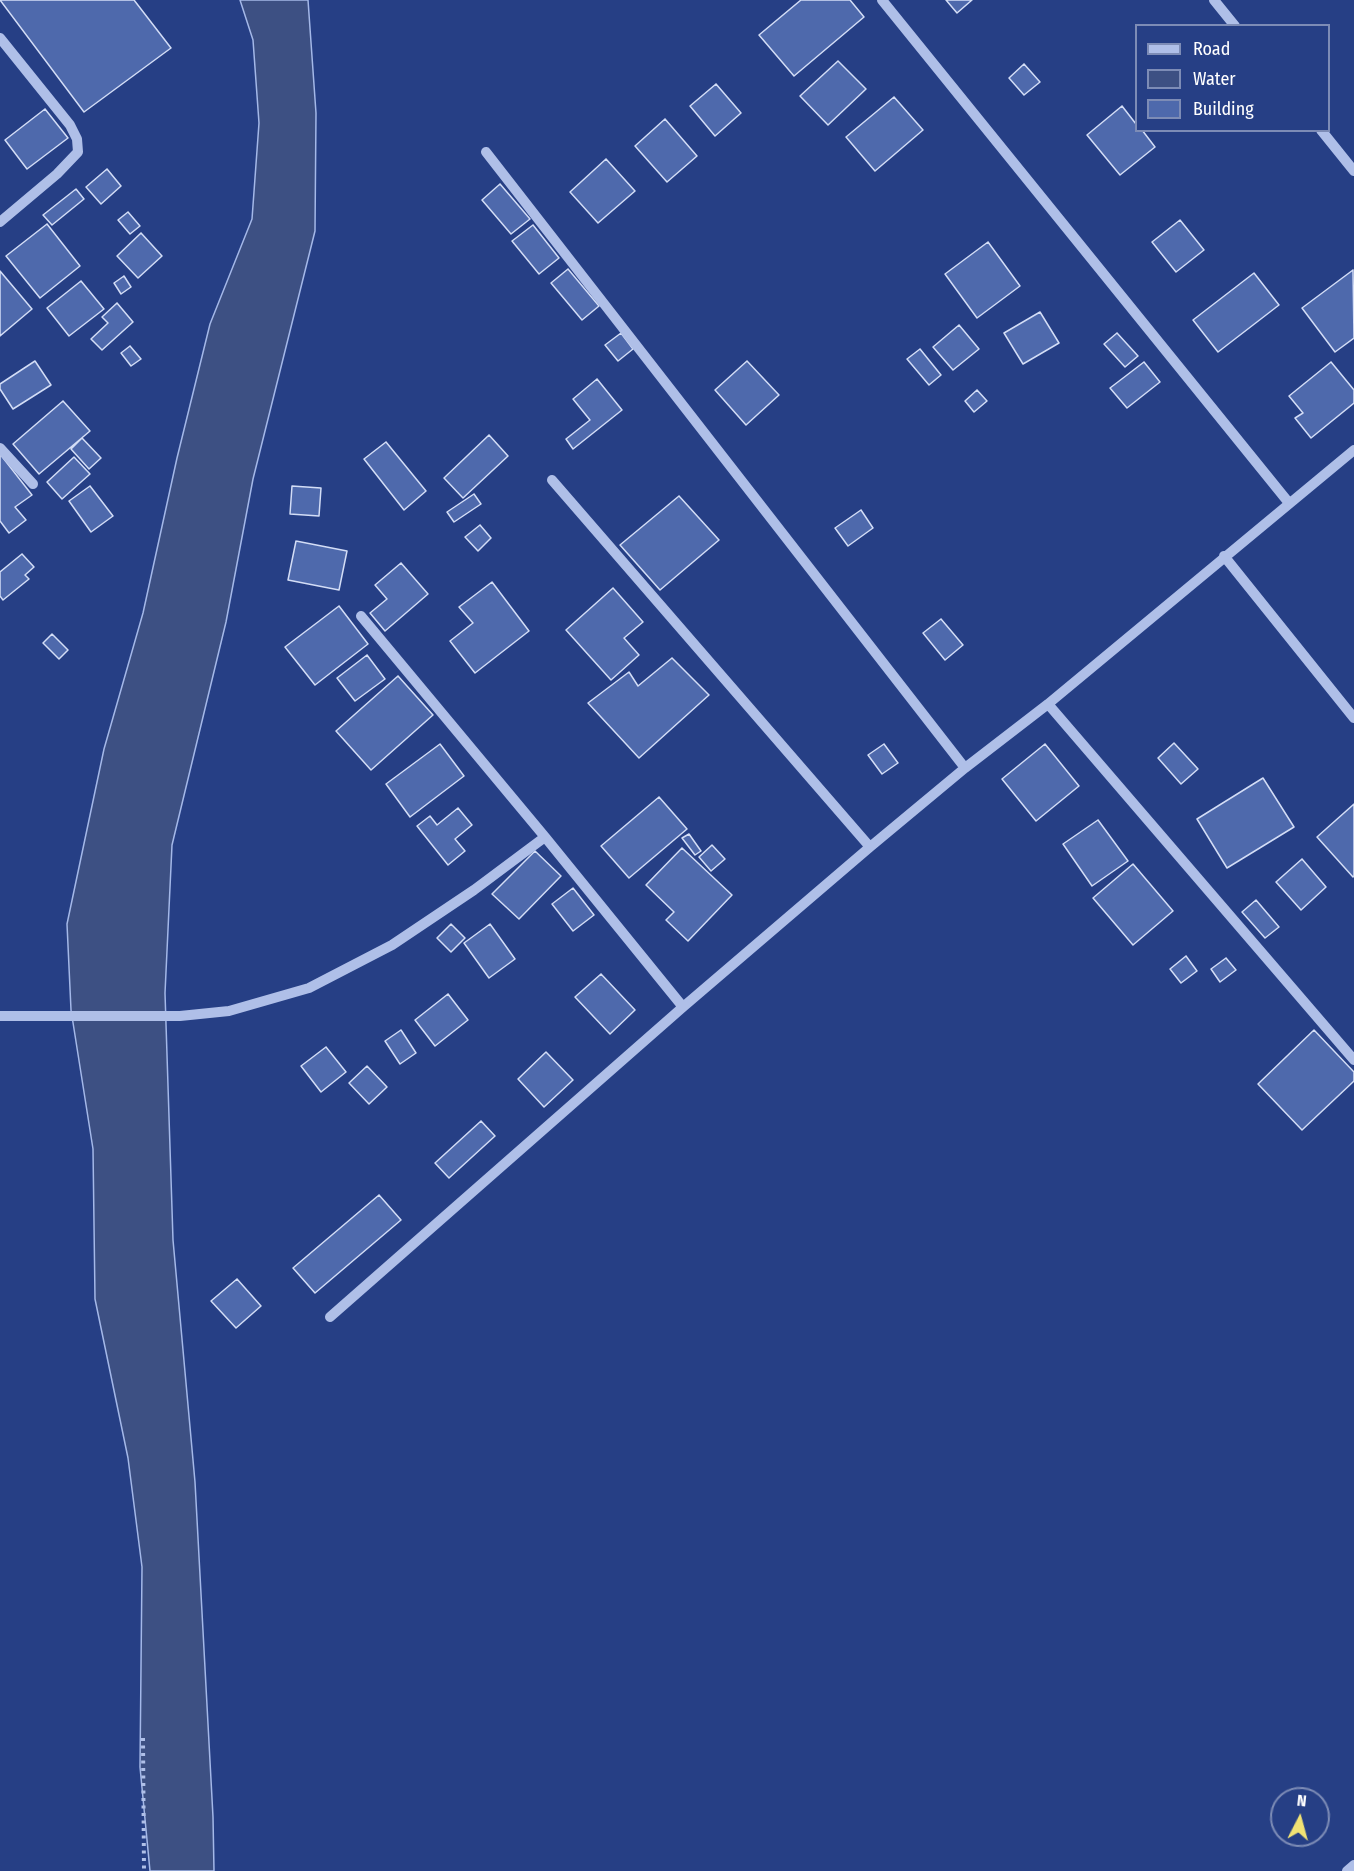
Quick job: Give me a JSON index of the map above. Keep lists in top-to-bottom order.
{
  "legend": ["Road", "Water", "Building"],
  "north": "top"
}
